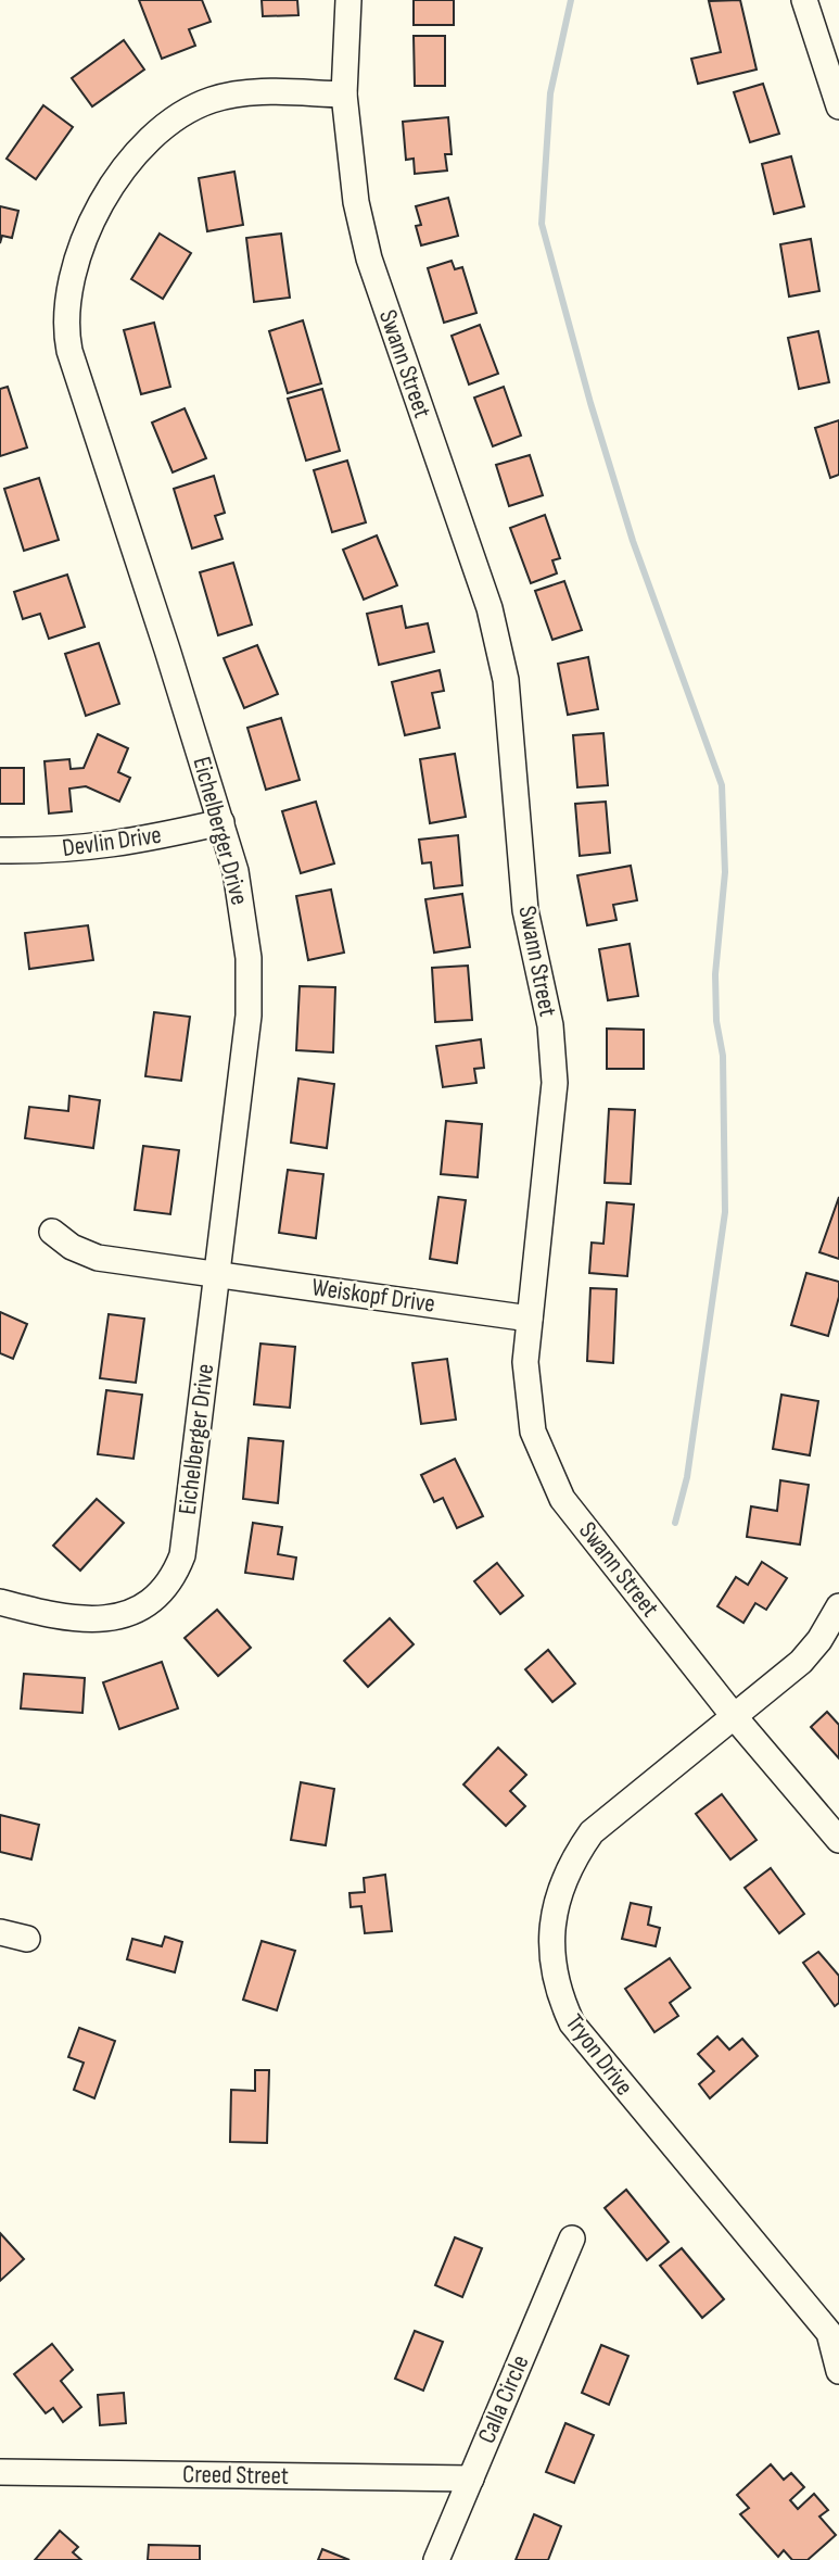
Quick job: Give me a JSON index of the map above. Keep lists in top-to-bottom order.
{
  "streets": {
    "street": [
      "Swann Street",
      "Eichelberger Drive",
      "Devlin Drive",
      "Weiskopf Drive",
      "Tryon Drive",
      "Calla Circle",
      "Creed Street"
    ]
  },
  "crossings": [
    ["Swann Street", "Eichelberger Drive"],
    ["Swann Street", "Weiskopf Drive"],
    ["Swann Street", "Tryon Drive"],
    ["Eichelberger Drive", "Devlin Drive"],
    ["Eichelberger Drive", "Weiskopf Drive"],
    ["Calla Circle", "Creed Street"]
  ]
}
